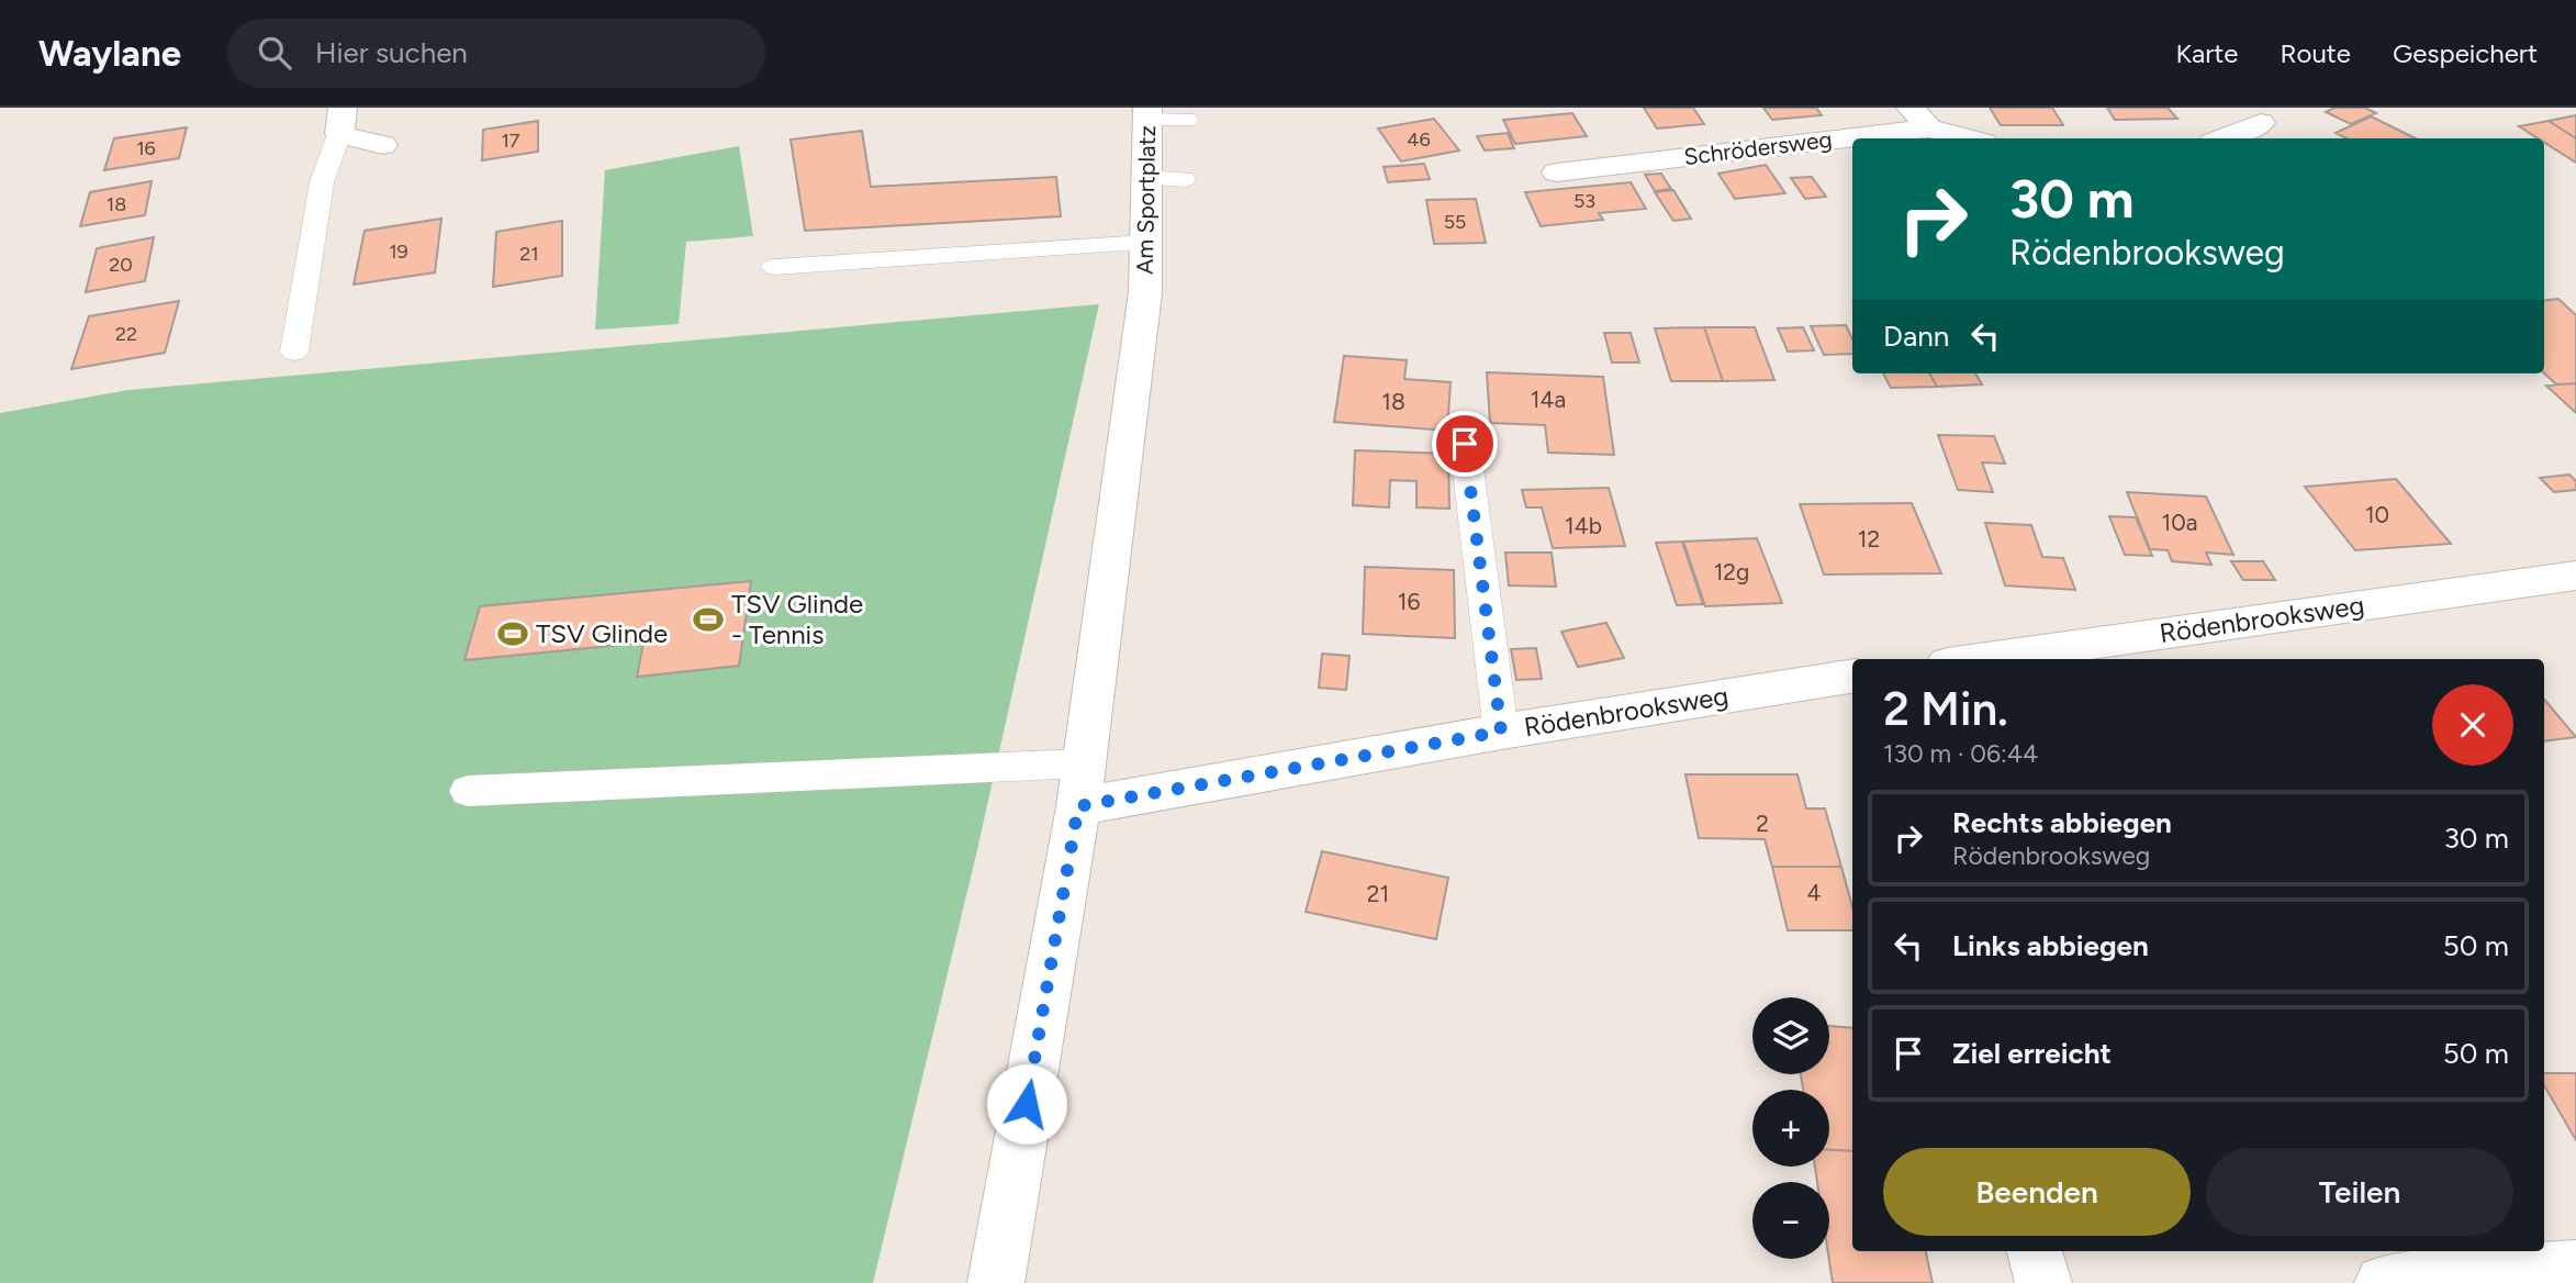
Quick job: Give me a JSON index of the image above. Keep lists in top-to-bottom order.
{
  "streets": {
    "street": ["Schrödersweg", "Am Sportplatz", "Rödenbrooksweg"]
  },
  "crossings": [
    ["Am Sportplatz", "Rödenbrooksweg"]
  ],
  "places": {
    "sports": ["TSV Glinde - Tennis", "TSV Glinde"]
  },
  "house_numbers": [
    "46",
    "17",
    "16",
    "53",
    "18",
    "55",
    "19",
    "21",
    "20",
    "22",
    "14a",
    "18",
    "10",
    "10a",
    "14b",
    "12",
    "12g",
    "16",
    "2",
    "4",
    "21"
  ],
  "page": {
    "header": "Waylane",
    "search": "Hier suchen",
    "nav": ["Karte", "Route", "Gespeichert"],
    "turn": ["30 m", "Rödenbrooksweg"],
    "then": "Dann",
    "heading": ["2 Min.", "130 m · 06:44"],
    "list": [
      {
        "name": "Rechts abbiegen",
        "note": "Rödenbrooksweg",
        "value": "30 m"
      },
      {
        "name": "Links abbiegen",
        "value": "50 m"
      },
      {
        "name": "Ziel erreicht",
        "value": "50 m"
      }
    ],
    "map_buttons": ["+", "−"],
    "buttons": ["Beenden", "Teilen"]
  }
}
